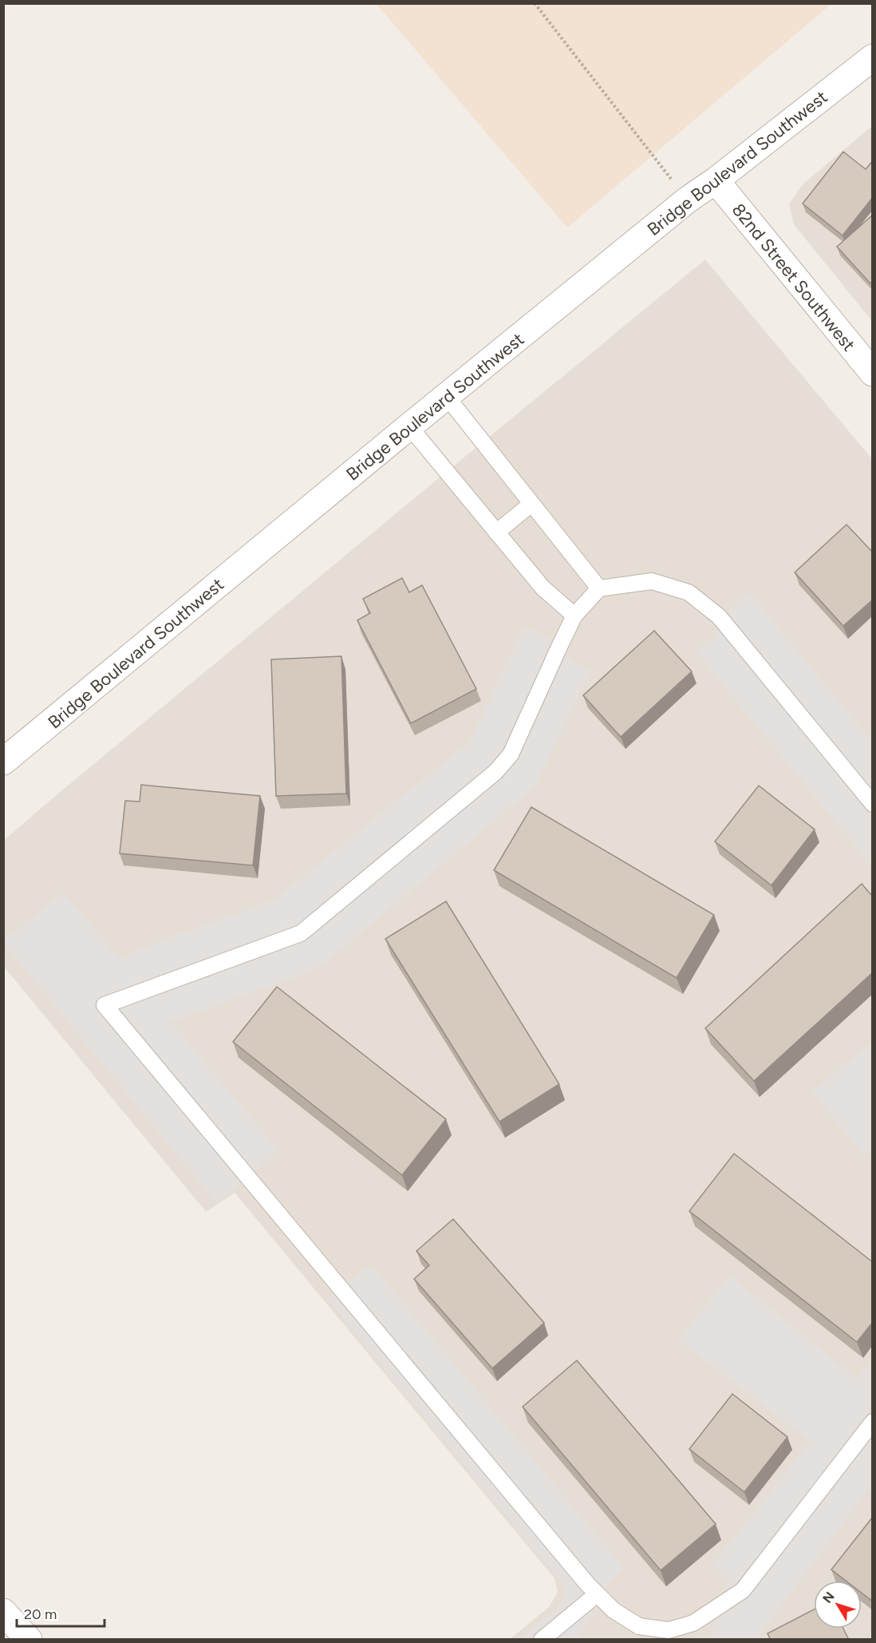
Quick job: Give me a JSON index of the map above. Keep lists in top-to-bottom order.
{
  "streets": {
    "street": ["Bridge Boulevard Southwest", "82nd Street Southwest"]
  },
  "crossings": [
    ["Bridge Boulevard Southwest", "82nd Street Southwest"]
  ],
  "scale_bar": "20 m",
  "north": "top left"
}
